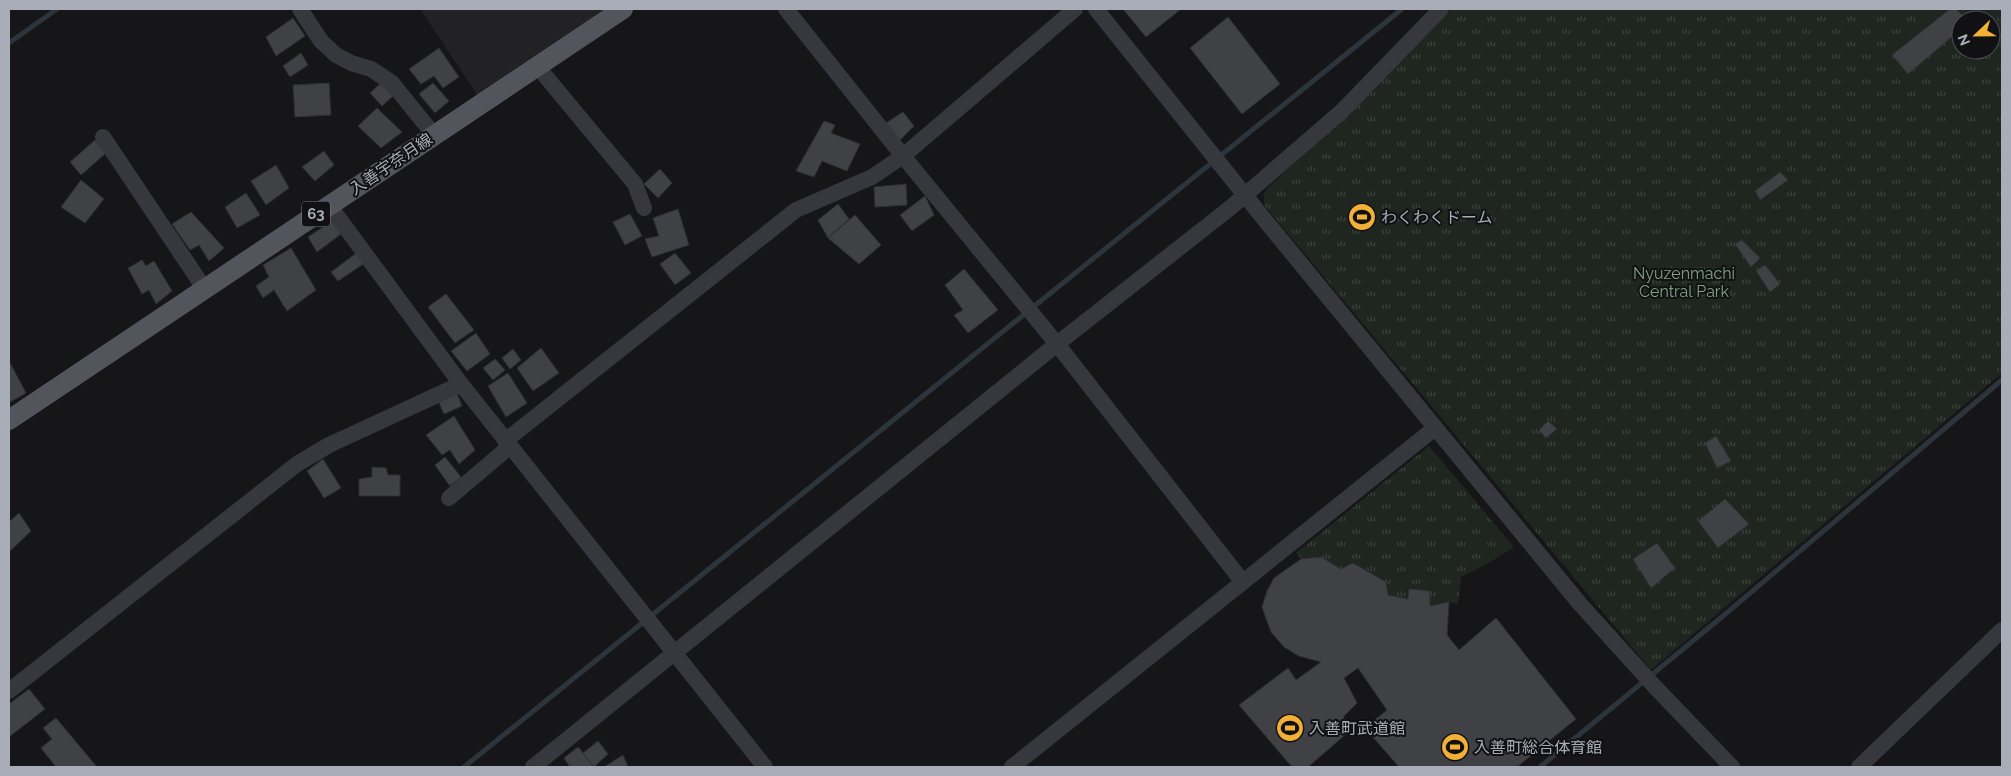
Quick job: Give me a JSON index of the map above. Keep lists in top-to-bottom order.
{
  "streets": {
    "main road": ["入善宇奈月線", "63"]
  },
  "parks": ["Nyuzenmachi Central Park"],
  "places": {
    "sports": ["わくわくドーム", "入善町武道館", "入善町総合体育館"]
  },
  "north": "left"
}
